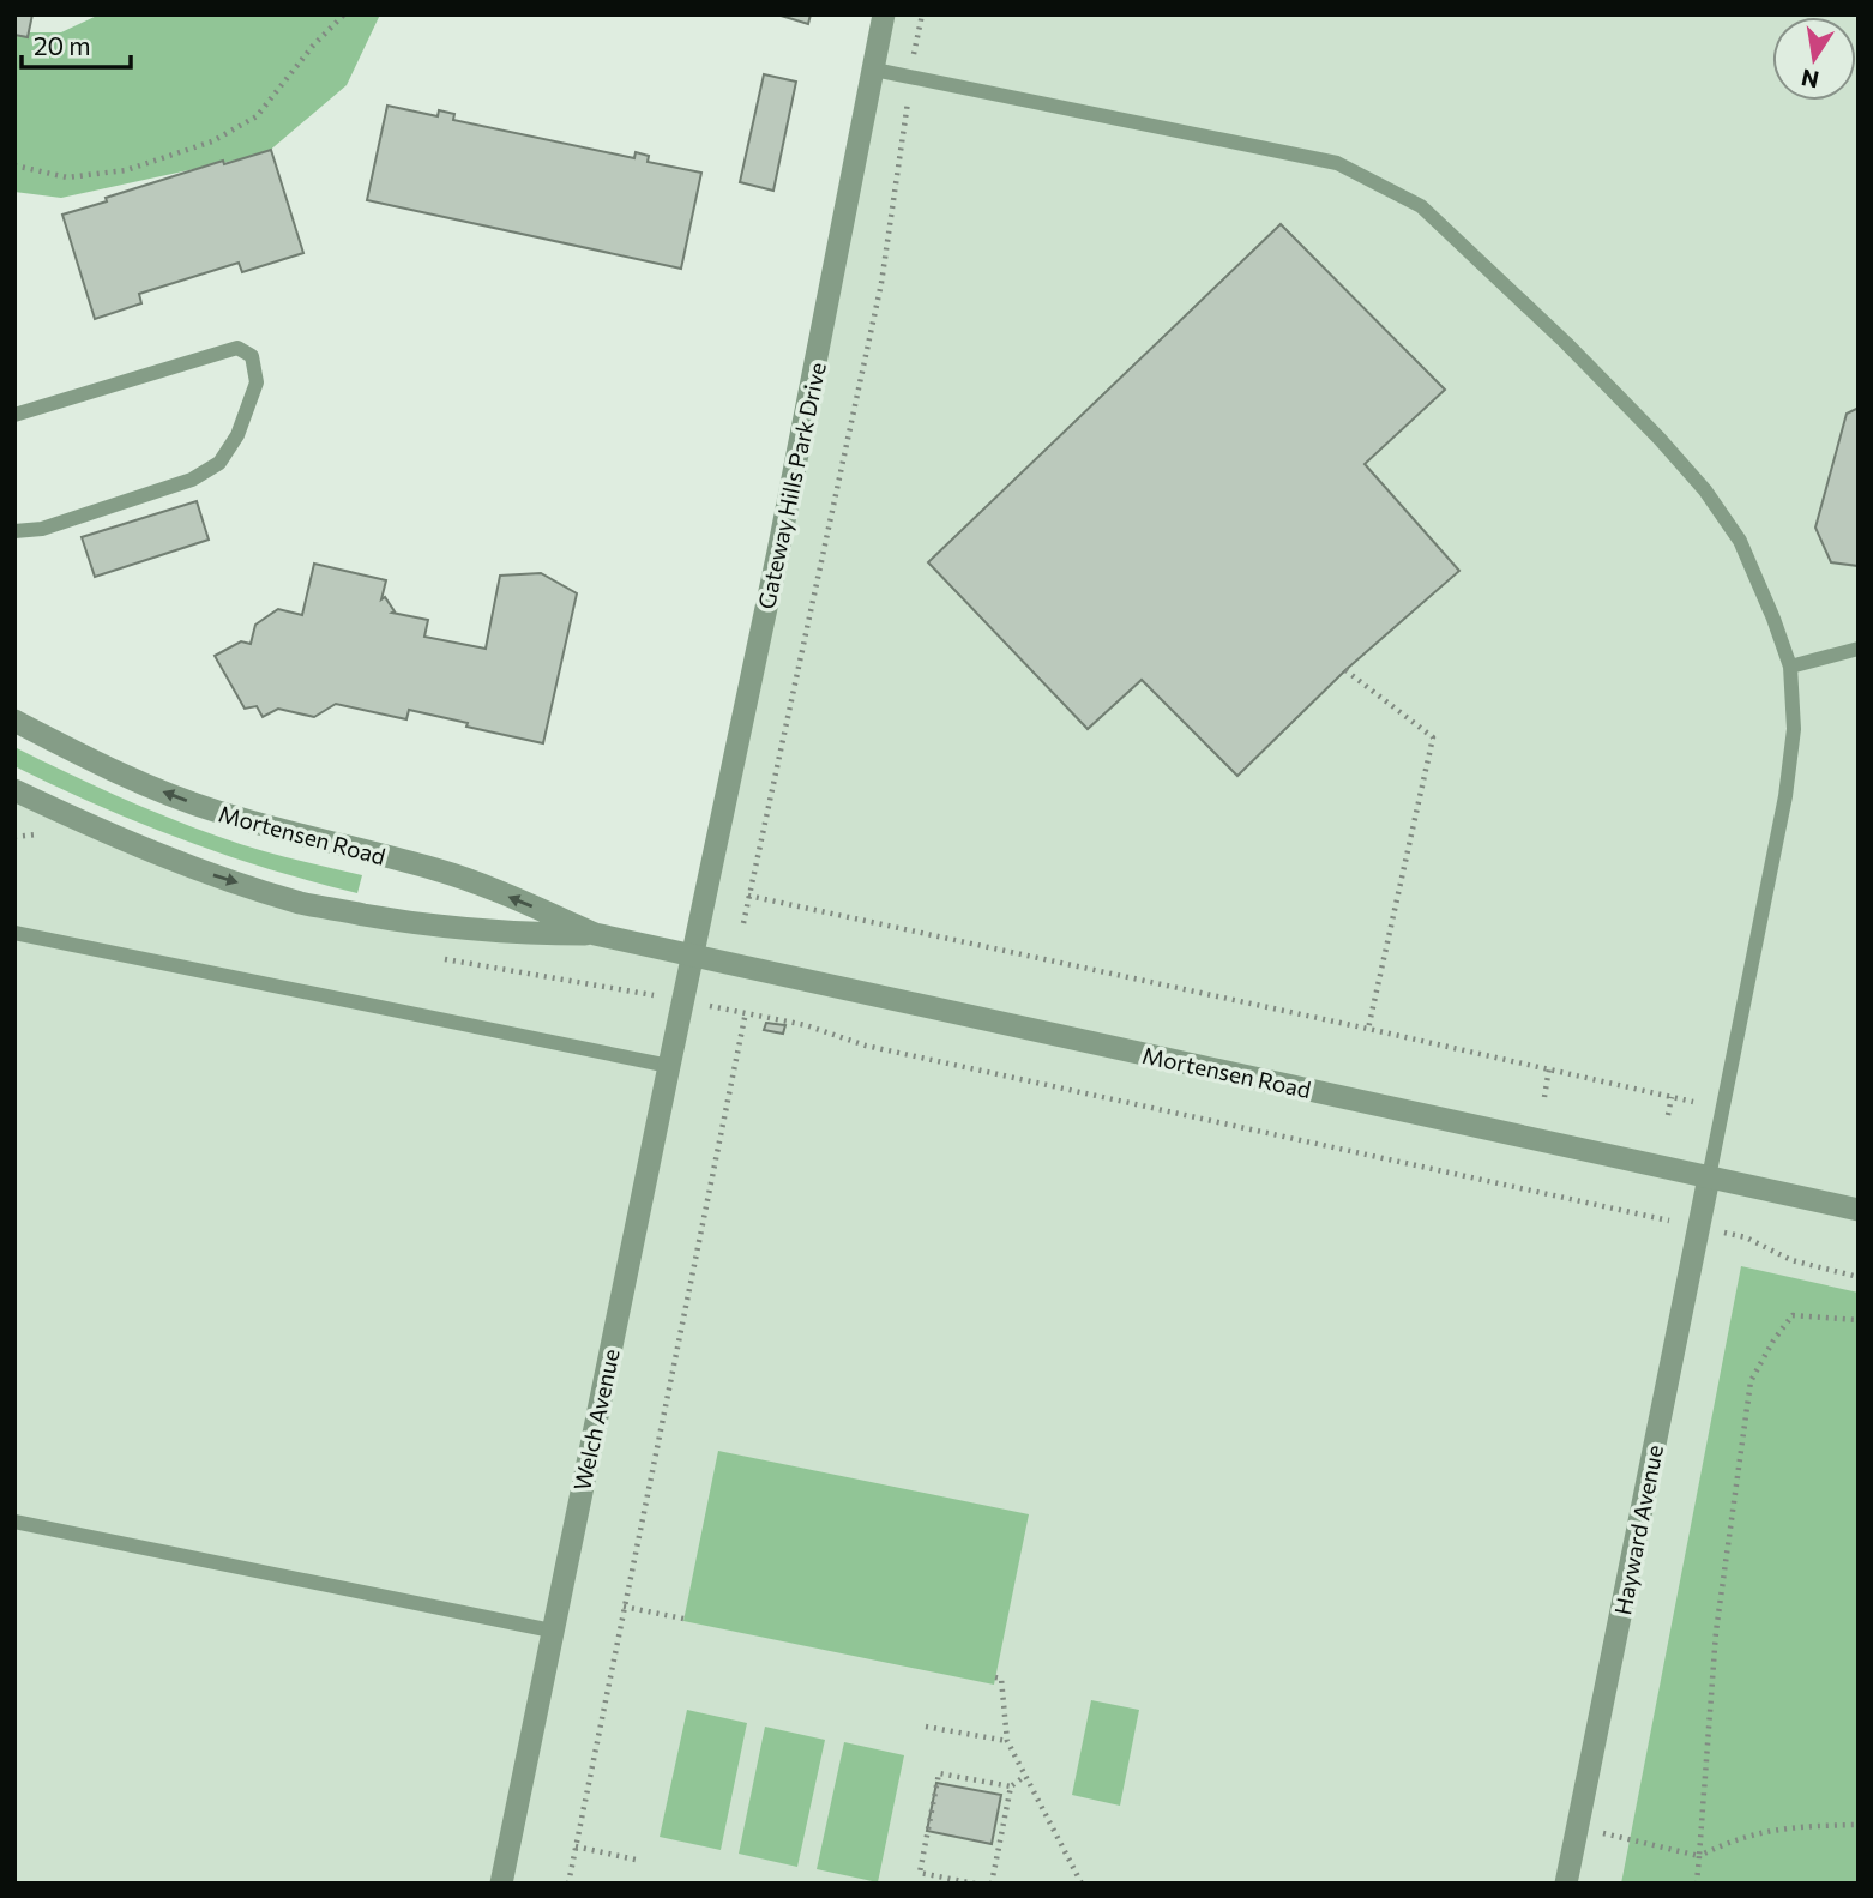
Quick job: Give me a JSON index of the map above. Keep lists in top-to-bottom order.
{
  "streets": {
    "street": [
      "Gateway Hills Park Drive",
      "Mortensen Road",
      "Welch Avenue",
      "Hayward Avenue"
    ]
  },
  "crossings": [
    ["Gateway Hills Park Drive", "Mortensen Road"],
    ["Gateway Hills Park Drive", "Welch Avenue"],
    ["Mortensen Road", "Welch Avenue"],
    ["Mortensen Road", "Hayward Avenue"]
  ],
  "scale_bar": "20 m",
  "north": "bottom"
}
